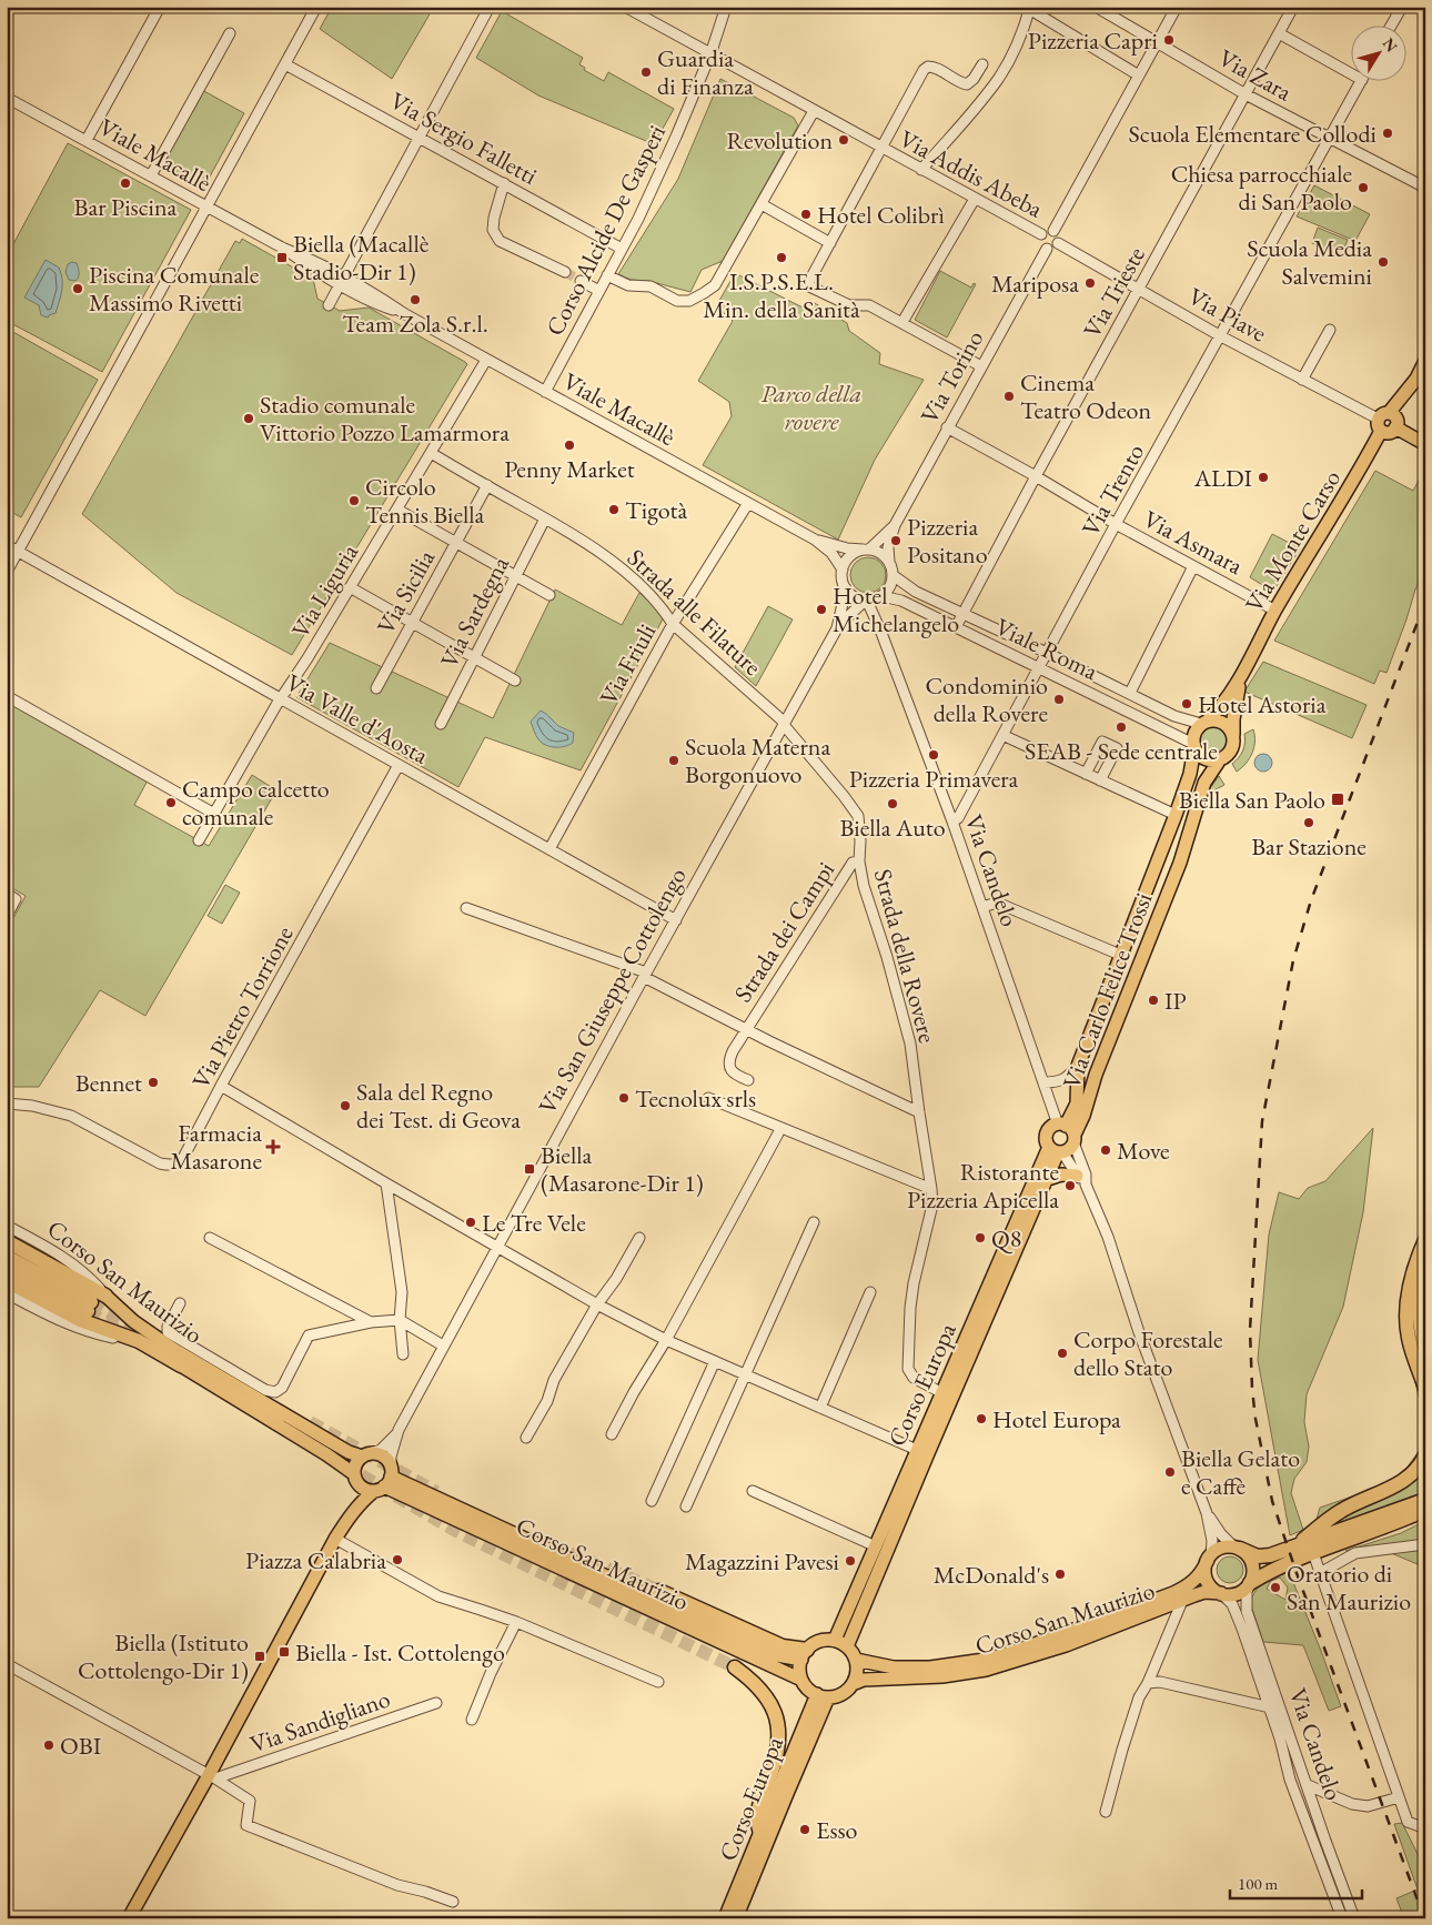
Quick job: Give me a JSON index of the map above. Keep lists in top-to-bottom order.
{
  "streets": {
    "main road": [
      "Via Piave",
      "Via Monte Carso",
      "Via Carlo Felice Trossi",
      "Corso San Maurizio",
      "Corso Europa"
    ],
    "street": [
      "Via Zara",
      "Via Sergio Falletti",
      "Viale Macallè",
      "Via Addis Abeba",
      "Corso Alcide De Gasperi",
      "Via Trieste",
      "Via Torino",
      "Via Trento",
      "Via Asmara",
      "Via Liguria",
      "Via Sicilia",
      "Via Sardegna",
      "Strada alle Filature",
      "Viale Roma",
      "Via Friuli",
      "Via Valle d'Aosta",
      "Via Candelo",
      "Strada dei Campi",
      "Strada della Rovere",
      "Via San Giuseppe Cottolengo",
      "Via Pietro Torrione",
      "Via Sandigliano"
    ]
  },
  "crossings": [
    ["Via Zara", "Via Trieste"],
    ["Via Zara", "Via Trento"],
    ["Via Sergio Falletti", "Corso Alcide De Gasperi"],
    ["Viale Macallè", "Corso Alcide De Gasperi"],
    ["Viale Macallè", "Via Torino"],
    ["Viale Macallè", "Via Liguria"],
    ["Viale Macallè", "Viale Roma"],
    ["Viale Macallè", "Via Friuli"],
    ["Viale Macallè", "Via Candelo"],
    ["Viale Macallè", "Via San Giuseppe Cottolengo"],
    ["Via Addis Abeba", "Corso Alcide De Gasperi"],
    ["Via Addis Abeba", "Via Piave"],
    ["Via Addis Abeba", "Via Torino"],
    ["Via Trieste", "Via Piave"],
    ["Via Trieste", "Via Asmara"],
    ["Via Trieste", "Viale Roma"],
    ["Via Piave", "Via Torino"],
    ["Via Piave", "Via Trento"],
    ["Via Piave", "Via Monte Carso"],
    ["Via Torino", "Via Asmara"],
    ["Via Torino", "Viale Roma"],
    ["Via Torino", "Via Candelo"],
    ["Via Torino", "Via San Giuseppe Cottolengo"],
    ["Via Trento", "Via Asmara"],
    ["Via Trento", "Viale Roma"],
    ["Via Trento", "Via Candelo"],
    ["Via Monte Carso", "Via Asmara"],
    ["Via Monte Carso", "Viale Roma"],
    ["Via Monte Carso", "Via Carlo Felice Trossi"],
    ["Via Liguria", "Strada alle Filature"],
    ["Via Liguria", "Via Valle d'Aosta"],
    ["Via Sicilia", "Strada alle Filature"],
    ["Via Sardegna", "Strada alle Filature"],
    ["Strada alle Filature", "Via Friuli"],
    ["Strada alle Filature", "Strada della Rovere"],
    ["Strada alle Filature", "Via San Giuseppe Cottolengo"],
    ["Viale Roma", "Via Candelo"],
    ["Viale Roma", "Via San Giuseppe Cottolengo"],
    ["Viale Roma", "Via Carlo Felice Trossi"],
    ["Via Friuli", "Via Valle d'Aosta"],
    ["Via Valle d'Aosta", "Via San Giuseppe Cottolengo"],
    ["Via Valle d'Aosta", "Via Pietro Torrione"],
    ["Via Candelo", "Via San Giuseppe Cottolengo"],
    ["Via Candelo", "Via Carlo Felice Trossi"],
    ["Via Candelo", "Corso San Maurizio"],
    ["Via Candelo", "Corso Europa"],
    ["Strada dei Campi", "Strada della Rovere"],
    ["Strada dei Campi", "Via San Giuseppe Cottolengo"],
    ["Strada della Rovere", "Via San Giuseppe Cottolengo"],
    ["Strada della Rovere", "Corso Europa"],
    ["Via San Giuseppe Cottolengo", "Corso San Maurizio"],
    ["Corso San Maurizio", "Corso Europa"]
  ],
  "parks": ["Parco della rovere"],
  "places": {
    "other": [
      "Pizzeria Capri",
      "Guardia di Finanza",
      "Scuola Elementare Collodi",
      "Revolution",
      "Bar Piscina",
      "Chiesa parrocchiale di San Paolo",
      "Hotel Colibrì",
      "I.S.P.S.E.L. Min. della Sanità",
      "Scuola Media Salvemini",
      "Mariposa",
      "Piscina Comunale Massimo Rivetti",
      "Team Zola S.r.l.",
      "Cinema Teatro Odeon",
      "Stadio comunale Vittorio Pozzo Lamarmora",
      "Penny Market",
      "ALDI",
      "Circolo Tennis Biella",
      "Tigotà",
      "Pizzeria Positano",
      "Hotel Michelangelo",
      "Condominio della Rovere",
      "Hotel Astoria",
      "SEAB - Sede centrale",
      "Pizzeria Primavera",
      "Scuola Materna Borgonuovo",
      "Campo calcetto comunale",
      "Biella Auto",
      "Bar Stazione",
      "IP",
      "Bennet",
      "Tecnolux srls",
      "Sala del Regno dei Test. di Geova",
      "Move",
      "Ristorante Pizzeria Apicella",
      "Le Tre Vele",
      "Q8",
      "Corpo Forestale dello Stato",
      "Hotel Europa",
      "Biella Gelato e Caffè",
      "Piazza Calabria",
      "Magazzini Pavesi",
      "McDonald's",
      "Oratorio di San Maurizio",
      "OBI",
      "Esso"
    ],
    "transit": [
      "Biella (Macallè Stadio-Dir 1)",
      "Biella San Paolo",
      "Biella (Masarone-Dir 1)",
      "Biella - Ist. Cottolengo",
      "Biella (Istituto Cottolengo-Dir 1)"
    ],
    "health": ["Farmacia Masarone"]
  },
  "scale_bar": "100 m",
  "north": "top right"
}
